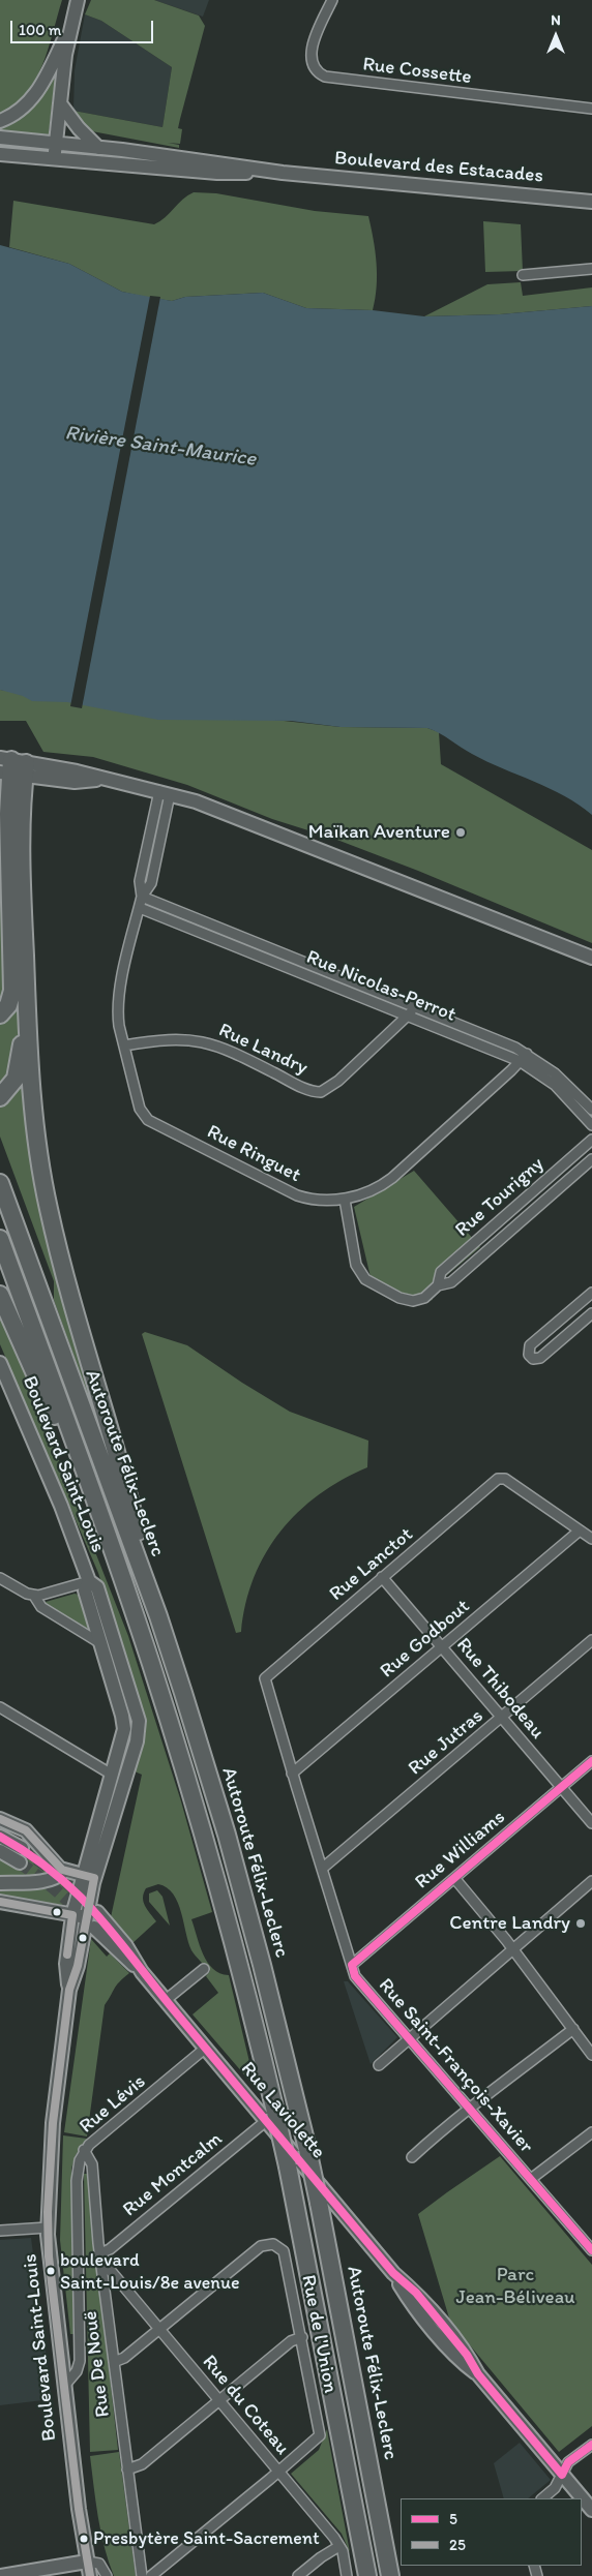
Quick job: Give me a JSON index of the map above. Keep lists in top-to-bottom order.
{
  "streets": {
    "highway": ["Autoroute Félix-Leclerc"],
    "street": [
      "Rue Cossette",
      "Boulevard des Estacades",
      "Rue Nicolas-Perrot",
      "Rue Landry",
      "Rue Ringuet",
      "Rue Tourigny",
      "Boulevard Saint-Louis",
      "Rue Lanctot",
      "Rue Godbout",
      "Rue Thibodeau",
      "Rue Jutras",
      "Rue Williams",
      "Rue Saint-François-Xavier",
      "Rue Lévis",
      "Rue Laviolette",
      "Rue Montcalm",
      "Rue de l'Union",
      "Rue De Nouë",
      "Rue du Coteau"
    ]
  },
  "crossings": [
    ["Rue Nicolas-Perrot", "Rue Landry"],
    ["Rue Nicolas-Perrot", "Rue Ringuet"],
    ["Rue Landry", "Rue Ringuet"],
    ["Rue Ringuet", "Rue Tourigny"],
    ["Autoroute Félix-Leclerc", "Rue Laviolette"],
    ["Autoroute Félix-Leclerc", "Rue Montcalm"],
    ["Boulevard Saint-Louis", "Rue Lévis"],
    ["Boulevard Saint-Louis", "Rue Laviolette"],
    ["Rue Lanctot", "Rue Godbout"],
    ["Rue Lanctot", "Rue Thibodeau"],
    ["Rue Lanctot", "Rue Saint-François-Xavier"],
    ["Rue Godbout", "Rue Thibodeau"],
    ["Rue Godbout", "Rue Saint-François-Xavier"],
    ["Rue Thibodeau", "Rue Jutras"],
    ["Rue Thibodeau", "Rue Williams"],
    ["Rue Jutras", "Rue Saint-François-Xavier"],
    ["Rue Williams", "Rue Saint-François-Xavier"],
    ["Rue Lévis", "Rue Laviolette"],
    ["Rue Lévis", "Rue De Nouë"],
    ["Rue Laviolette", "Rue Montcalm"],
    ["Rue Montcalm", "Rue De Nouë"],
    ["Rue de l'Union", "Rue du Coteau"],
    ["Rue De Nouë", "Rue du Coteau"]
  ],
  "water": ["Rivière Saint-Maurice"],
  "parks": ["Parc Jean-Béliveau"],
  "places": [
    "Maïkan Aventure",
    "Centre Landry",
    "boulevard Saint-Louis/8e avenue",
    "Presbytère Saint-Sacrement"
  ],
  "lines": ["transit line 5", "transit line 25"],
  "legend": ["5", "25"],
  "scale_bar": "100 m",
  "north": "top"
}
